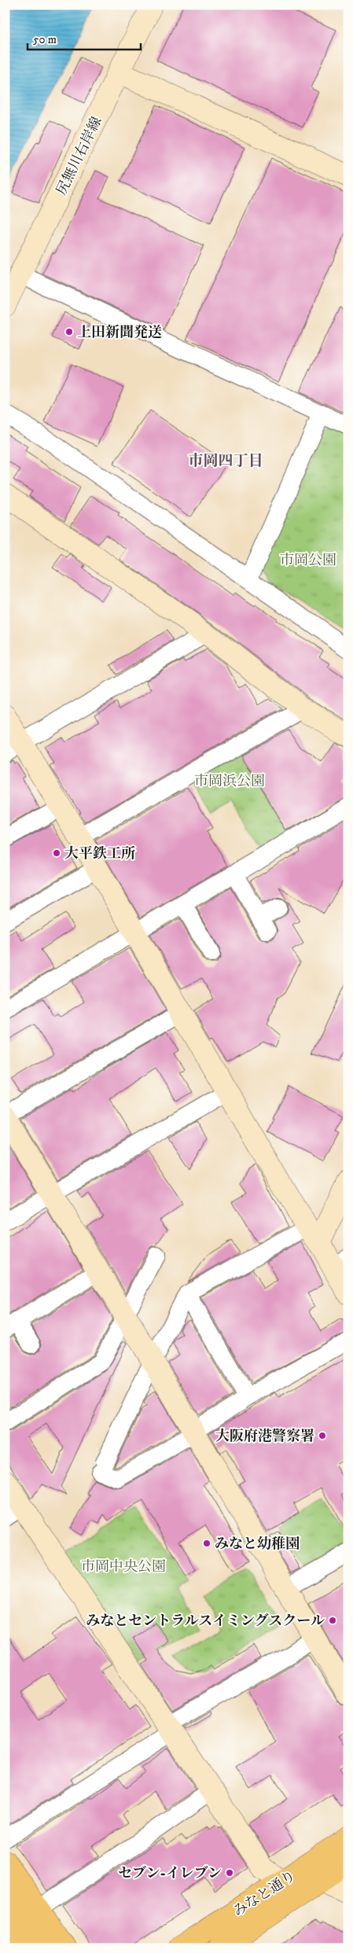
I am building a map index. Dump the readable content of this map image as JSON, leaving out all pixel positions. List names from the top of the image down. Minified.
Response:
{"streets":{"highway":["みなと通り"],"street":["尻無川右岸線"]},"districts":["市岡四丁目"],"parks":["市岡公園","市岡浜公園","市岡中央公園"],"places":["上田新聞発送","大平鉄工所","大阪府港警察署","みなと幼稚園","みなとセントラルスイミングスクール","セブン-イレブン"],"scale_bar":"50 m"}
